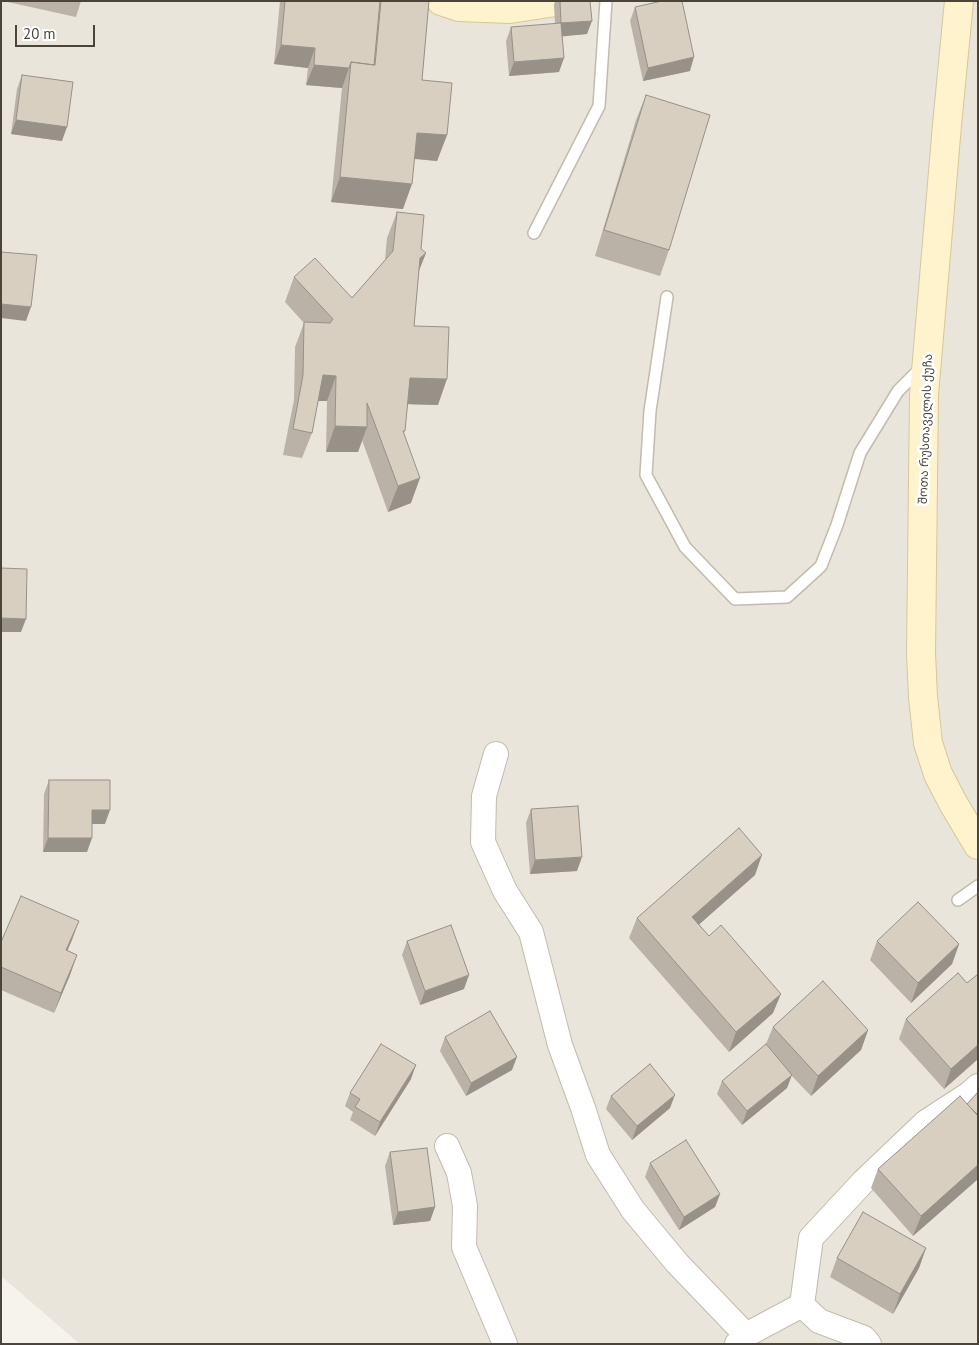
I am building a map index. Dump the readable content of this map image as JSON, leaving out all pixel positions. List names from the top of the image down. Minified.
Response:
{"streets":{"main road":["შოთა რუსთაველის ქუჩა"]},"scale_bar":"20 m"}
